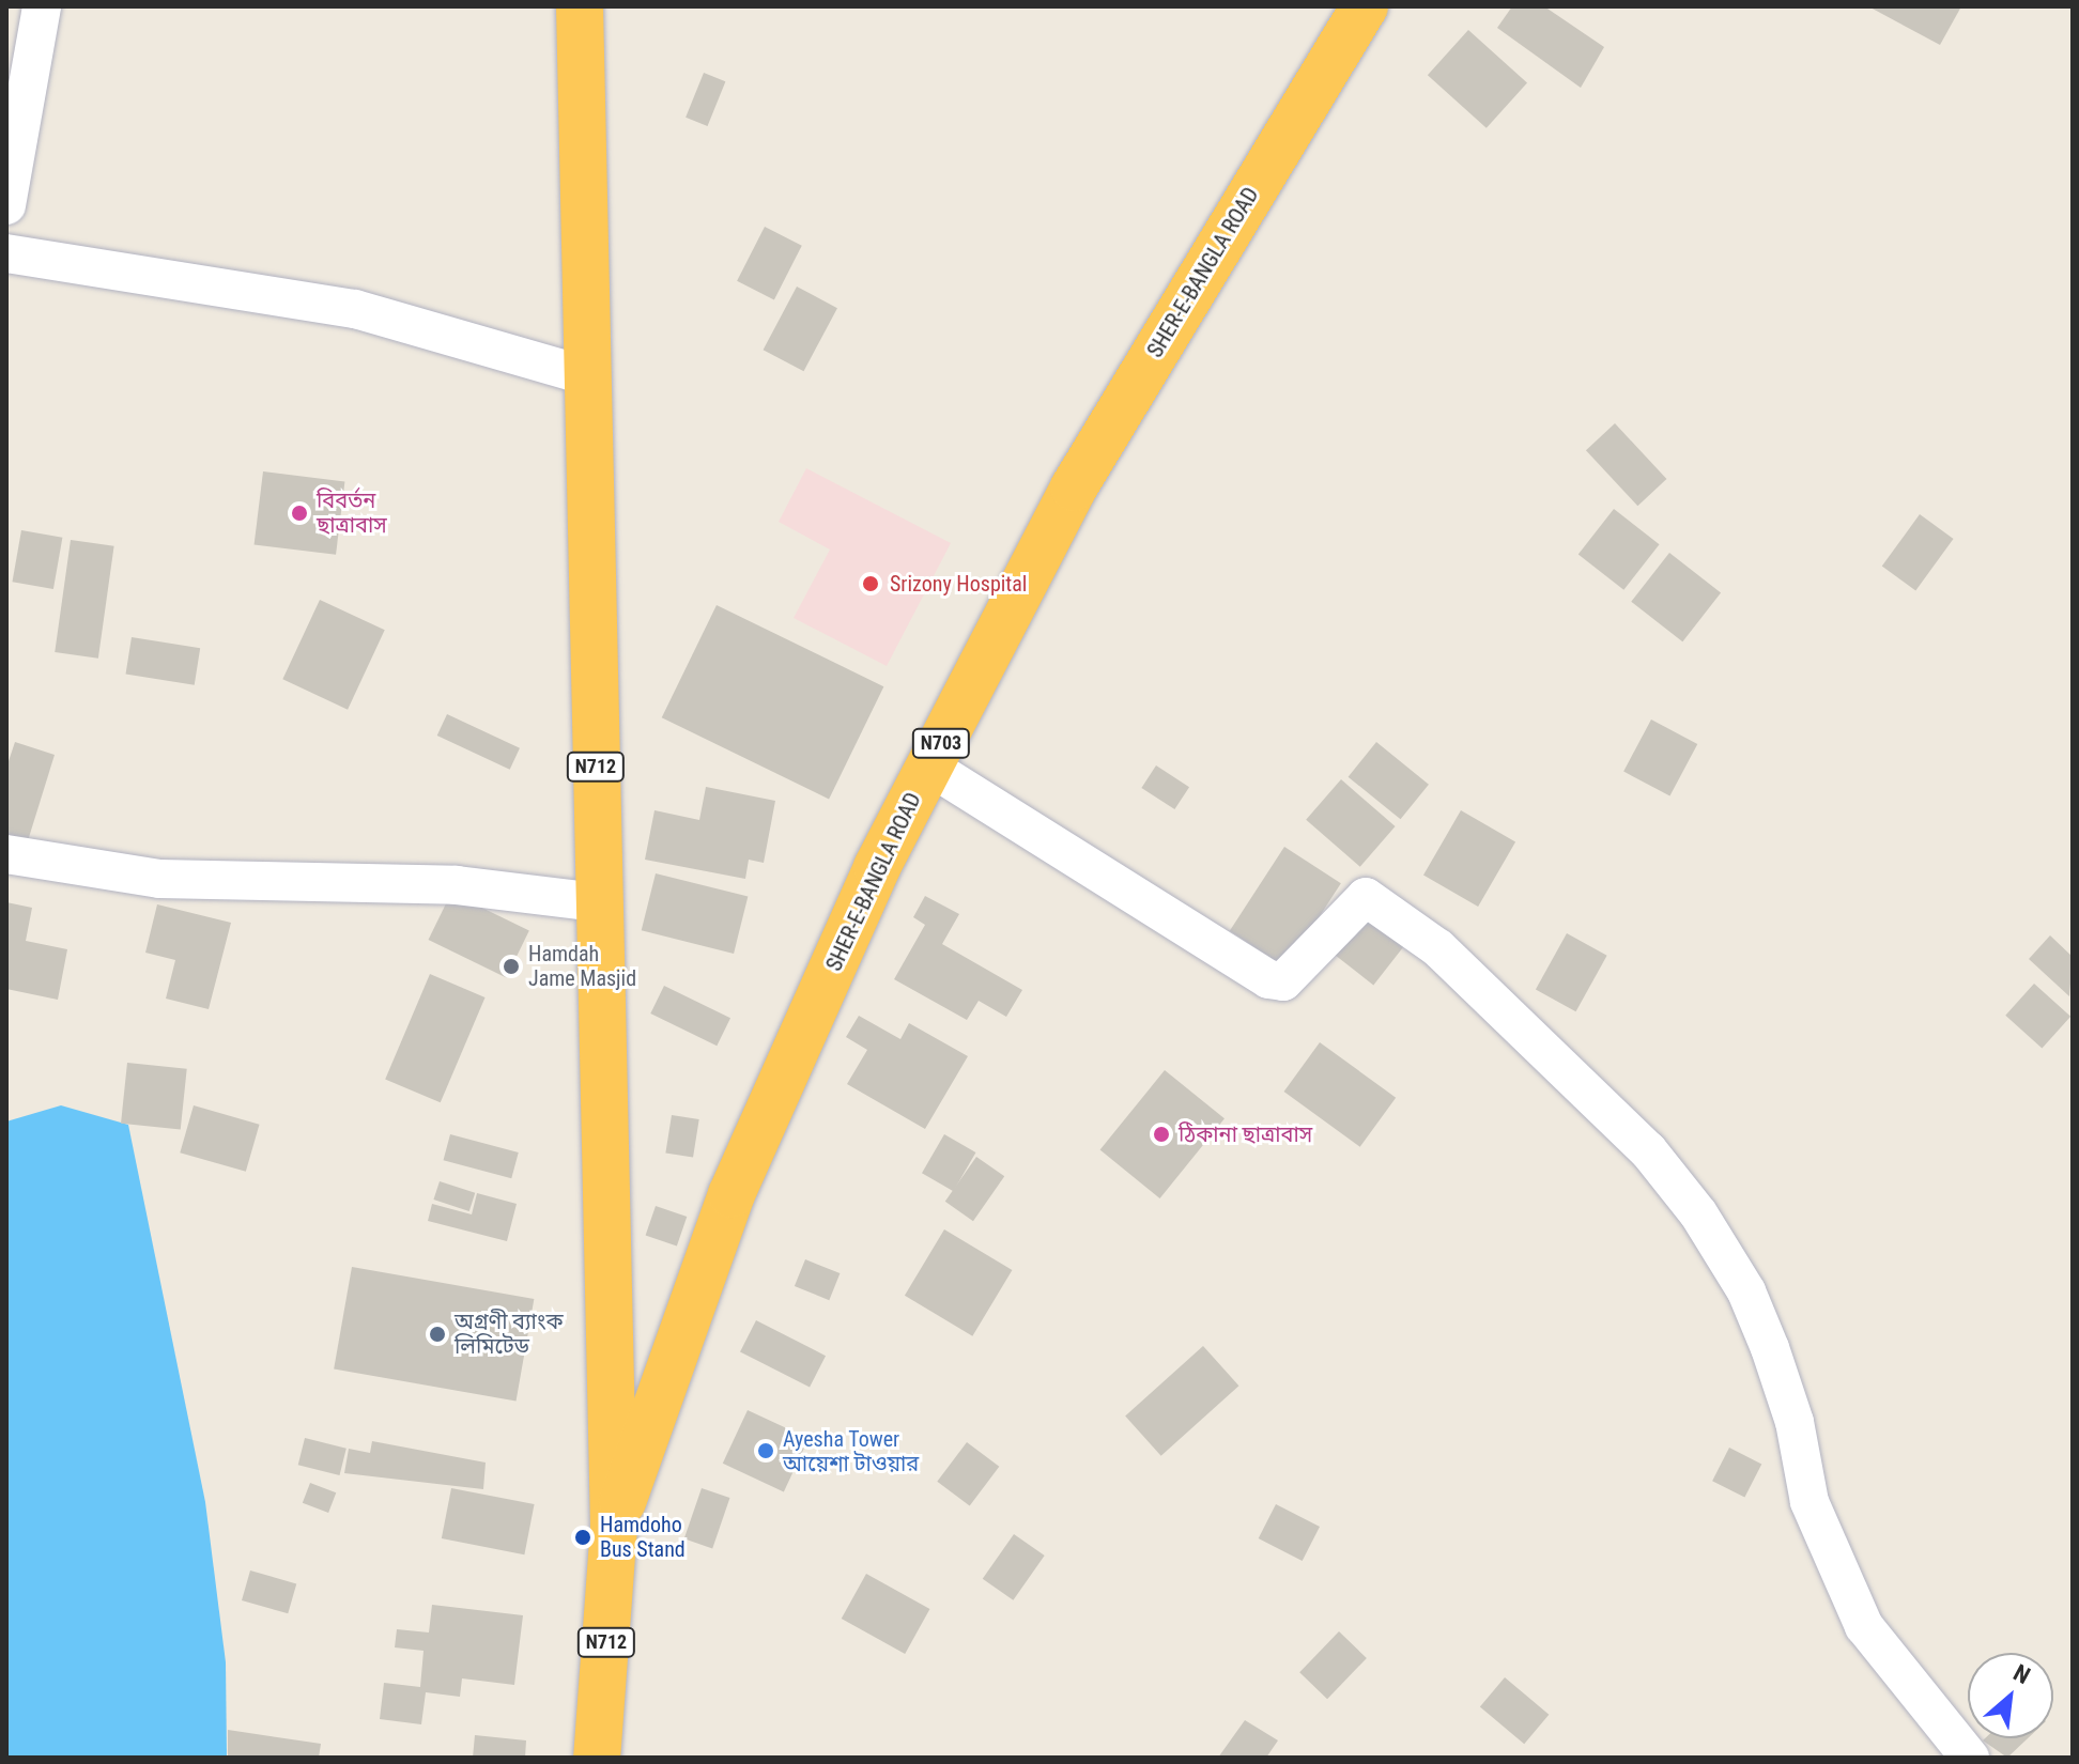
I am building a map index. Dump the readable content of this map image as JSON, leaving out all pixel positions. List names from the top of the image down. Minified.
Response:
{"streets":{"highway":["SHER-E-BANGLA ROAD","N703","N712"]},"crossings":[["SHER-E-BANGLA ROAD","N712"]],"places":["বিবর্তন ছাত্রাবাস","Srizony Hospital","Hamdah Jame Masjid","ঠিকানা ছাত্রাবাস","অগ্রণী ব্যাংক লিমিটেড","Ayesha Tower আয়েশা টাওয়ার","Hamdoho Bus Stand"],"north":"top right"}
